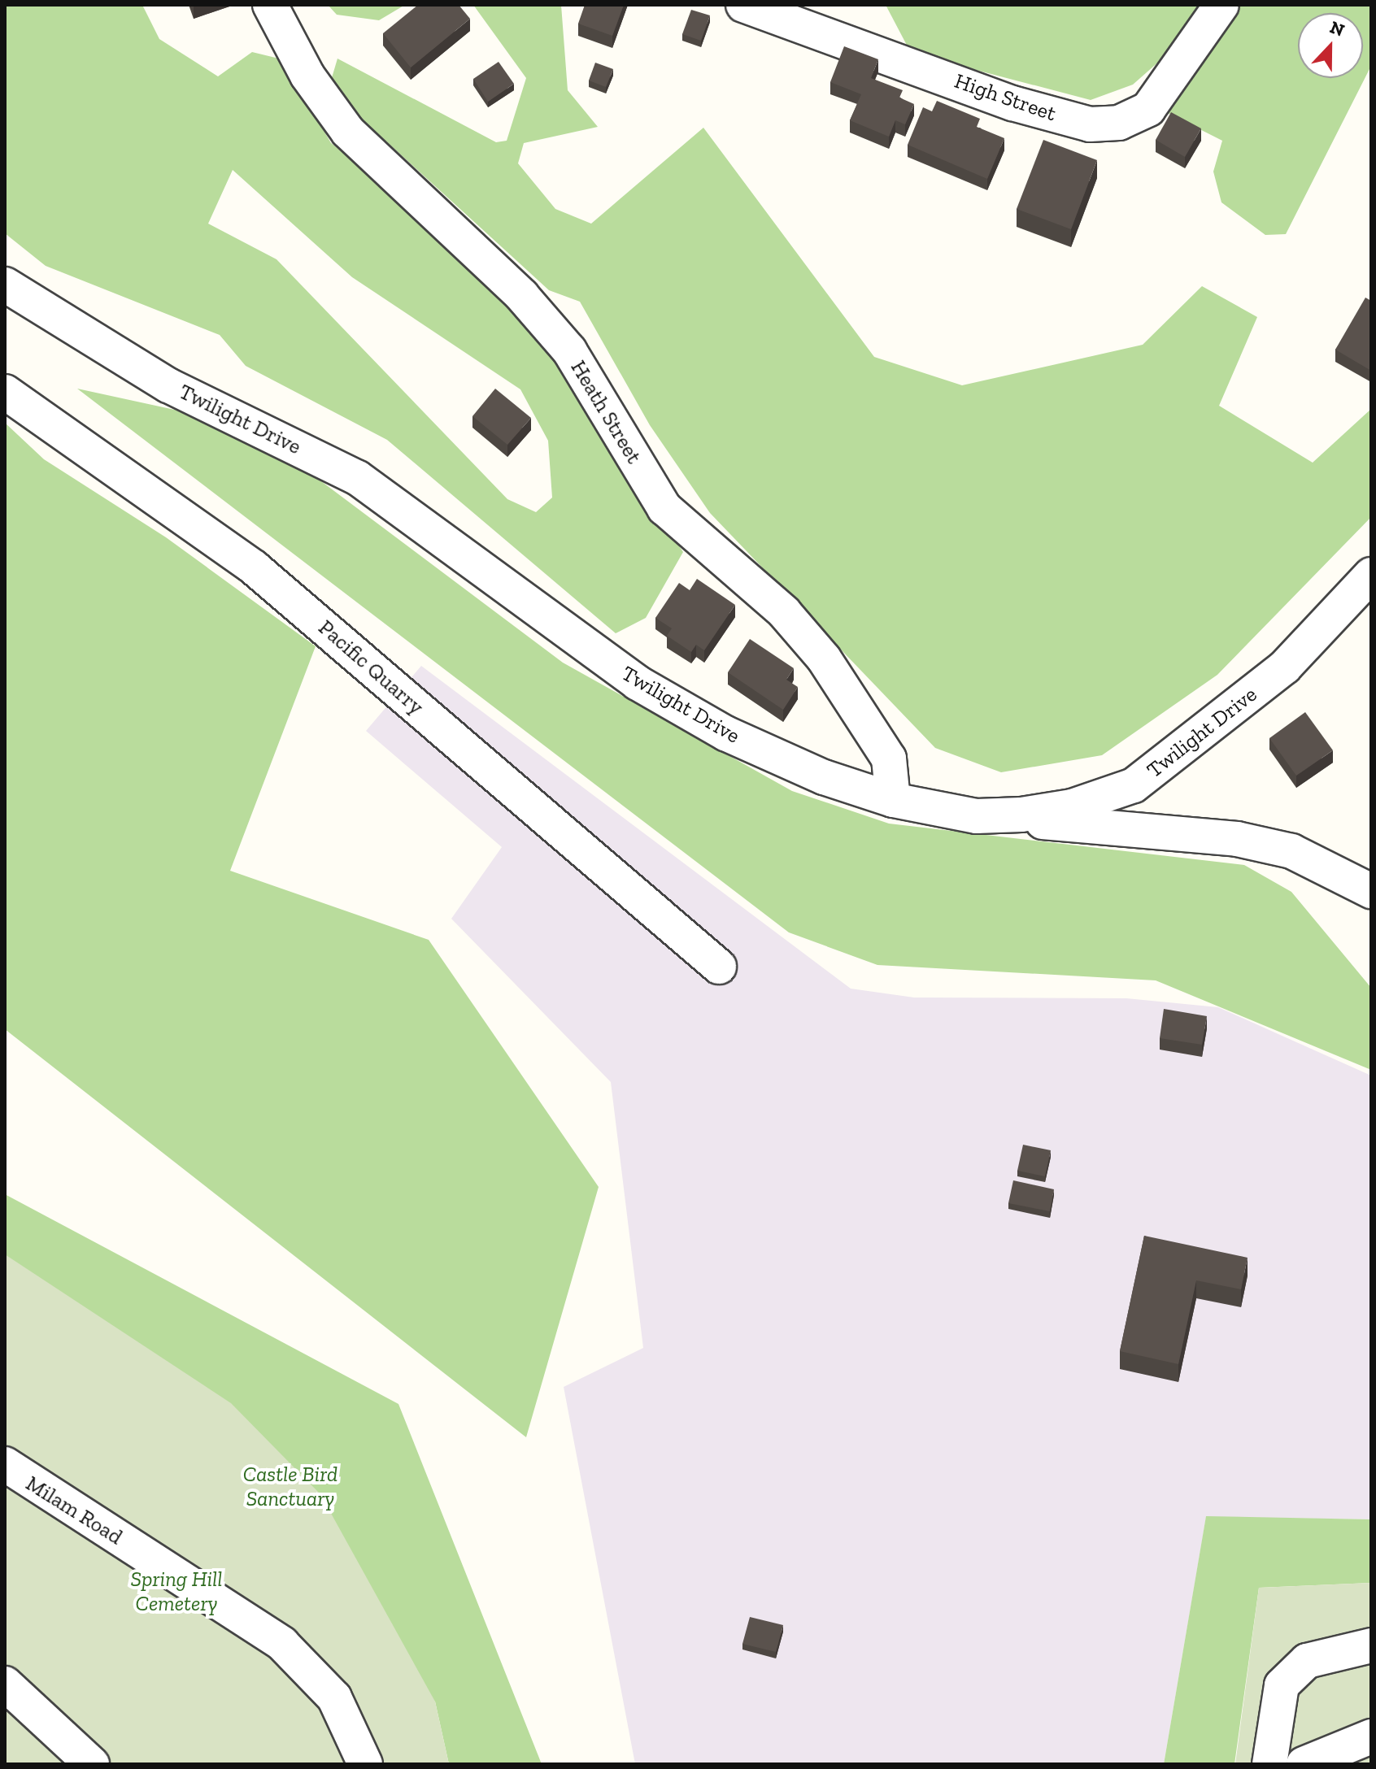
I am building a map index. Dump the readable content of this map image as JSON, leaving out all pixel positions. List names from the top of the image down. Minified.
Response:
{"streets":{"street":["High Street","Heath Street","Twilight Drive","Pacific Quarry","Milam Road"]},"crossings":[["Heath Street","Twilight Drive"]],"parks":["Castle Bird Sanctuary","Spring Hill Cemetery"],"north":"top"}
